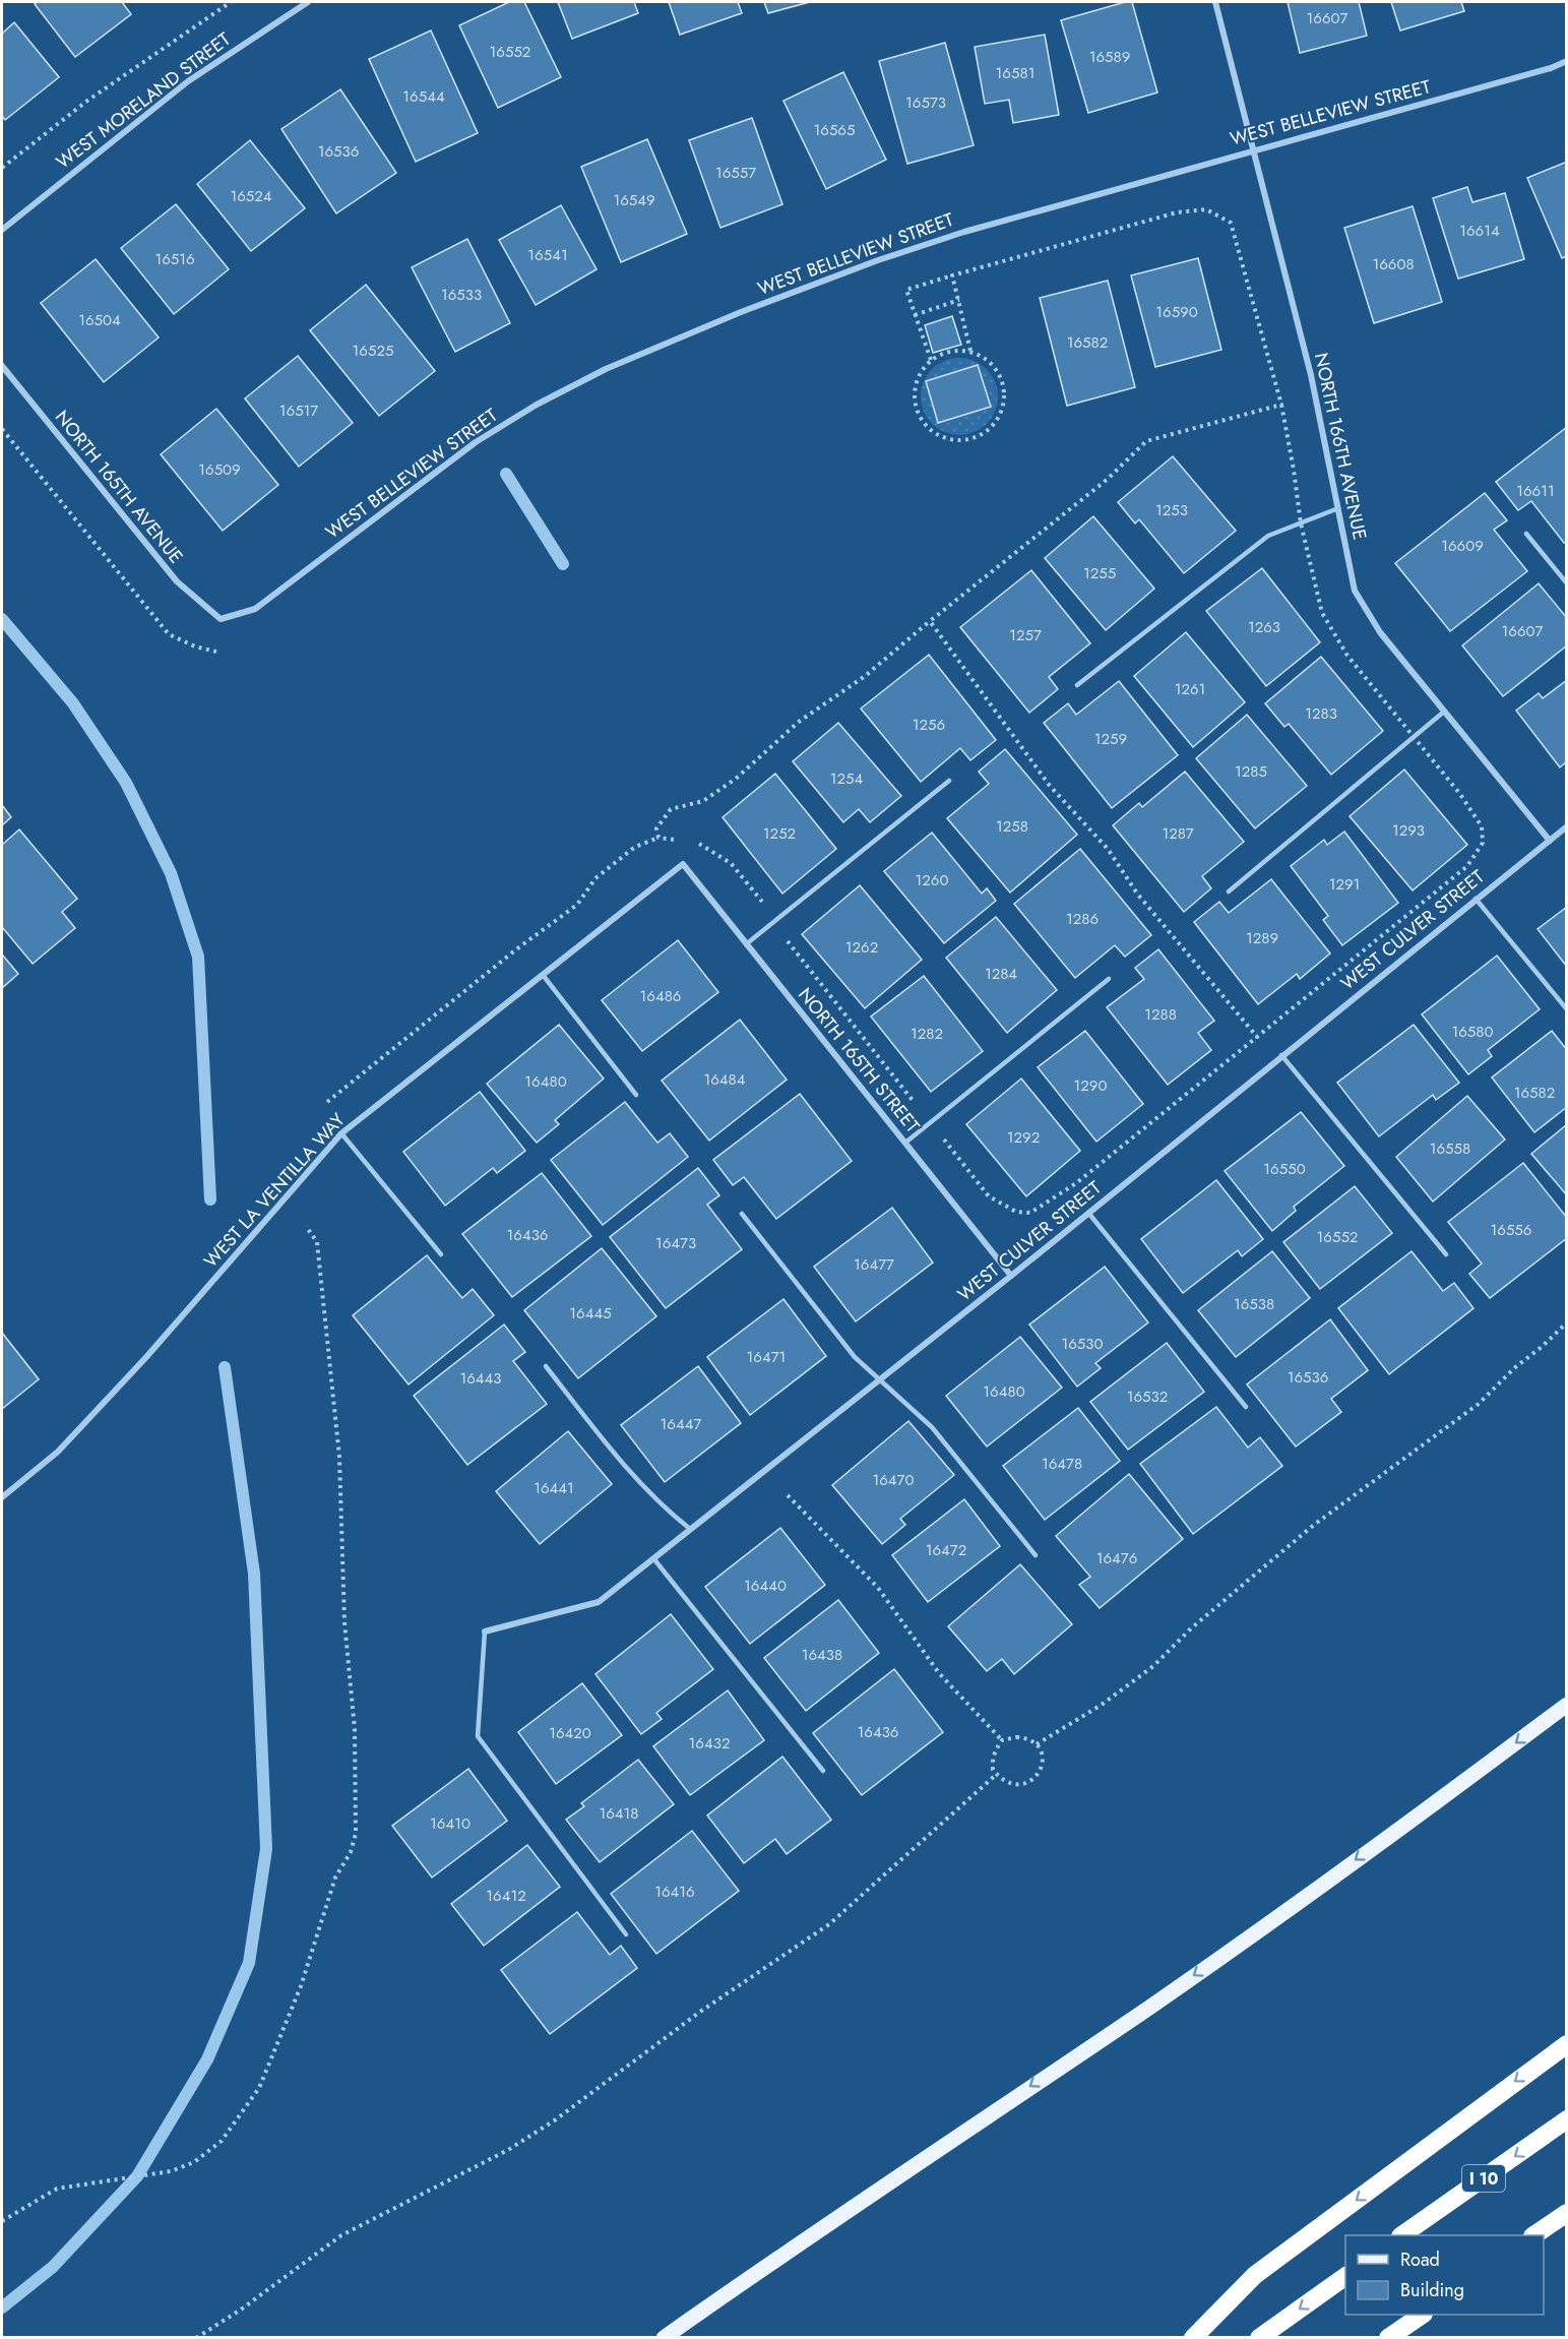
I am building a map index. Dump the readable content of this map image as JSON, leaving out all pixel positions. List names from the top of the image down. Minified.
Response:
{"streets":{"highway":["I 10"],"street":["WEST MORELAND STREET","WEST BELLEVIEW STREET","NORTH 166TH AVENUE","NORTH 165TH AVENUE","WEST CULVER STREET","NORTH 165TH STREET","WEST LA VENTILLA WAY"]},"crossings":[["WEST BELLEVIEW STREET","NORTH 166TH AVENUE"],["WEST BELLEVIEW STREET","NORTH 165TH AVENUE"],["NORTH 166TH AVENUE","WEST CULVER STREET"],["WEST CULVER STREET","NORTH 165TH STREET"],["NORTH 165TH STREET","WEST LA VENTILLA WAY"]],"house_numbers":["16607","16552","16589","16581","16544","16573","16565","16536","16557","16524","16549","16614","16541","16516","16608","16533","16590","16504","16582","16525","16517","16509","16611","1253","16609","1255","1263","16607","1257","1261","1283","1256","1259","1285","1254","1258","1293","1252","1287","1260","1291","1286","1289","1262","1284","16486","1288","16580","1282","16484","16480","1290","16582","1292","16558","16550","16556","16436","16552","16473","16477","16538","16445","16530","16471","16536","16443","16480","16532","16447","16478","16470","16441","16472","16476","16440","16438","16436","16420","16432","16418","16410","16416","16412"],"legend":["Road","Building"]}
